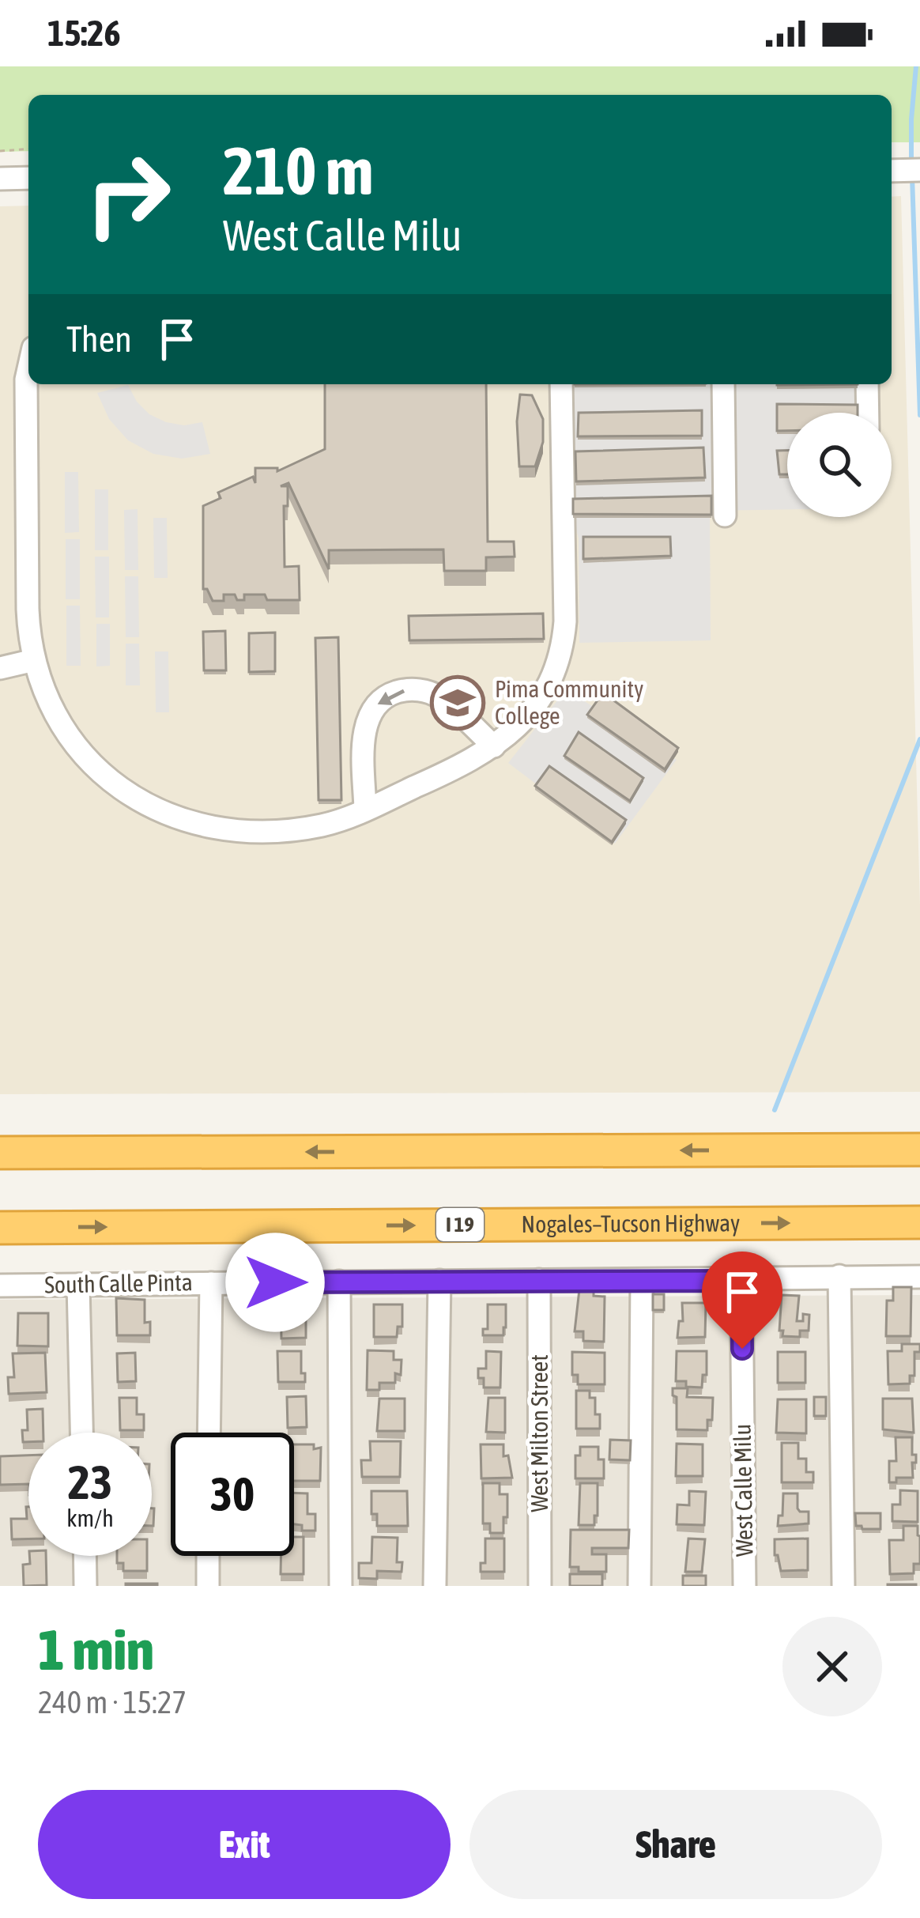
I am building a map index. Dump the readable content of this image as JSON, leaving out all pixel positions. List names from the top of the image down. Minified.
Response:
{"streets":{"highway":["Nogales–Tucson Highway","I 19"],"street":["South Calle Pinta","West Milton Street","West Calle Milu"]},"crossings":[["South Calle Pinta","West Milton Street"],["South Calle Pinta","West Calle Milu"]],"places":{"school or university":["Pima Community College"]},"page":{"status":"15:26","turn":["210 m","West Calle Milu"],"then":"Then","speed":"23 km/h","limit":"30","heading":["1 min","240 m · 15:27"],"buttons":["Exit","Share"]}}
